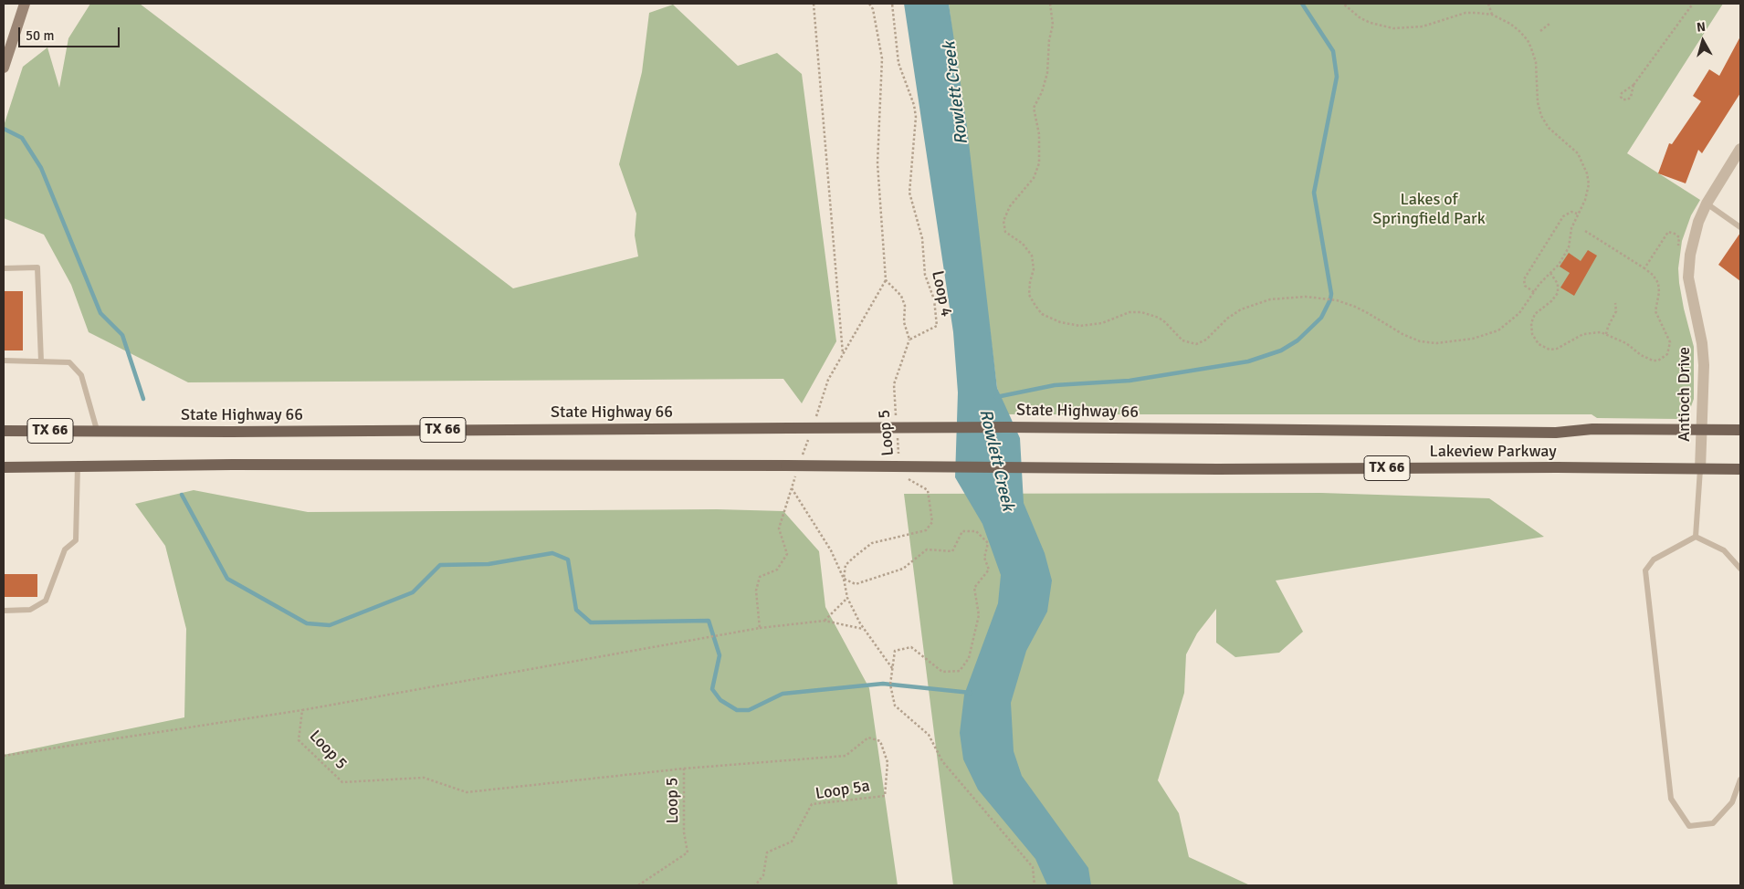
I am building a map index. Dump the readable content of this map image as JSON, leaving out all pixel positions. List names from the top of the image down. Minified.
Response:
{"streets":{"main road":["State Highway 66","TX 66","Lakeview Parkway"],"street":["Antioch Drive"],"path":["Loop 4","Loop 5","Loop 5a"]},"crossings":[["Loop 4","Loop 5"],["Antioch Drive","Lakeview Parkway"],["State Highway 66","Lakeview Parkway"],["TX 66","Lakeview Parkway"],["Loop 5","Loop 5a"]],"water":["Rowlett Creek"],"parks":["Lakes of Springfield Park"],"scale_bar":"50 m","north":"top"}
